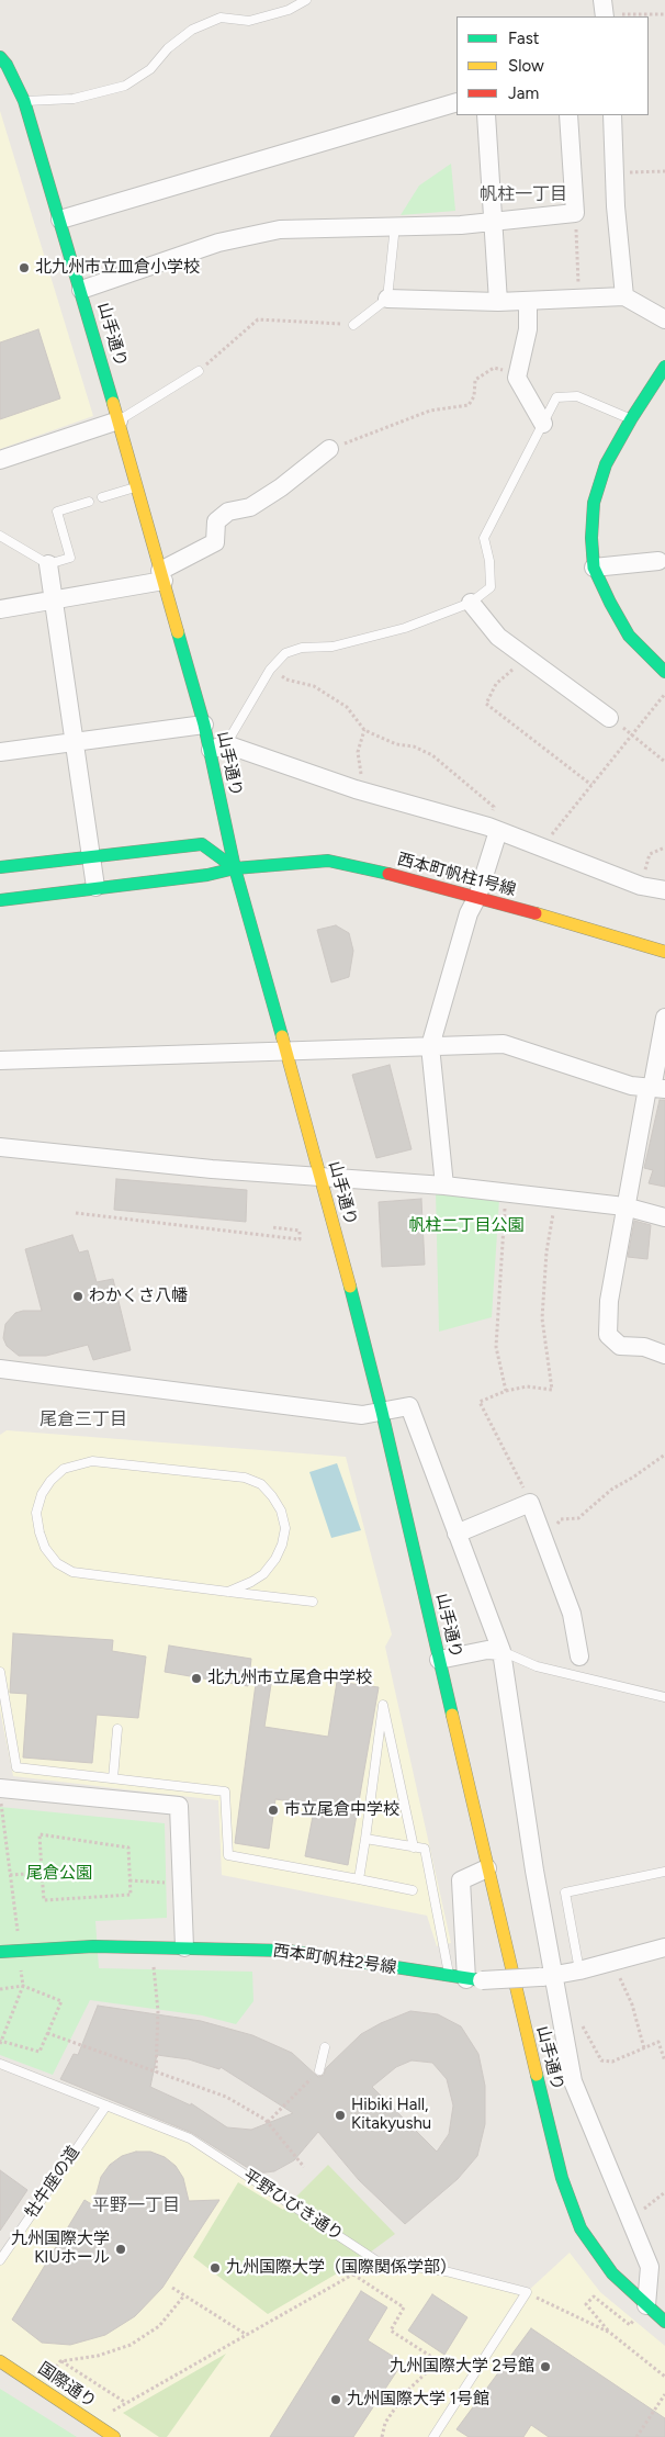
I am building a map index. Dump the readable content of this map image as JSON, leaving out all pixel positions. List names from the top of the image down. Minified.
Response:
{"streets":{"street":["山手通り","西本町帆柱1号線","西本町帆柱2号線","国際通り"],"lane":["牡牛座の道","平野ひびき通り"]},"crossings":[["山手通り","西本町帆柱1号線"],["牡牛座の道","平野ひびき通り"]],"districts":["帆柱一丁目","尾倉三丁目","平野一丁目"],"parks":["帆柱二丁目公園","尾倉公園"],"places":["北九州市立皿倉小学校","わかくさ八幡","北九州市立尾倉中学校","市立尾倉中学校","Hibiki Hall, Kitakyushu","九州国際大学 KIUホール","九州国際大学（国際関係学部）","九州国際大学 2号館","九州国際大学 1号館"],"legend":["Fast","Slow","Jam"]}
